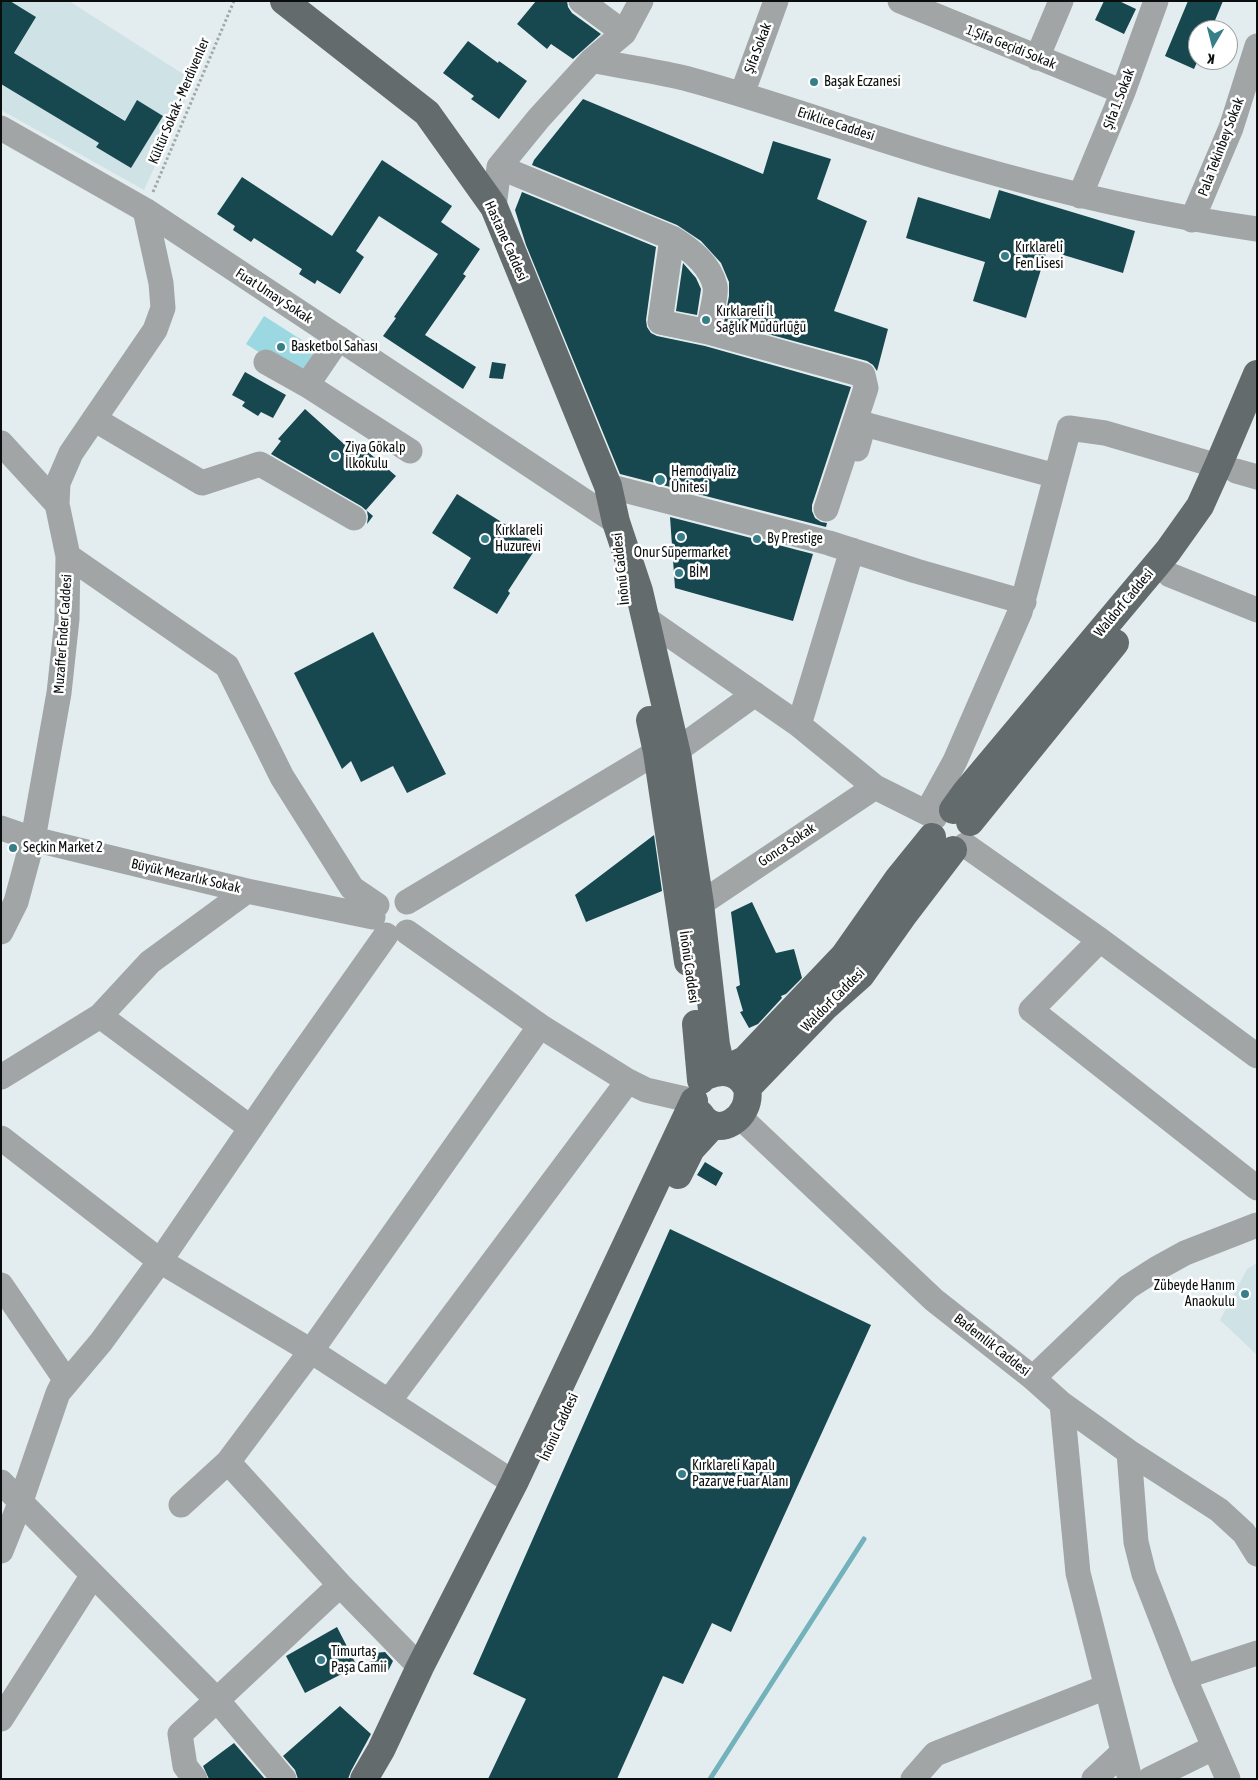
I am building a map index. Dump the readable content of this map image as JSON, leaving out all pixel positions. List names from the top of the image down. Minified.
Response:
{"streets":{"main road":["Hastane Caddesi","İnönü Caddesi","Waldorf Caddesi"],"street":["1.Şifa Geçidi Sokak","Şifa Sokak","Şifa 1. Sokak","Eriklice Caddesi","Pala Tekinbey Sokak","Fuat Umay Sokak","Muzaffer Ender Caddesi","Gonca Sokak","Büyük Mezarlık Sokak","Bademlik Caddesi"],"path":["Kültür Sokak - Merdivenler"]},"crossings":[["1.Şifa Geçidi Sokak","Şifa 1. Sokak"],["Şifa Sokak","Eriklice Caddesi"],["Şifa 1. Sokak","Eriklice Caddesi"],["Kültür Sokak - Merdivenler","Fuat Umay Sokak"],["Kültür Sokak - Merdivenler","Muzaffer Ender Caddesi"],["Eriklice Caddesi","Pala Tekinbey Sokak"],["Hastane Caddesi","Fuat Umay Sokak"],["Hastane Caddesi","İnönü Caddesi"],["Fuat Umay Sokak","İnönü Caddesi"],["Fuat Umay Sokak","Muzaffer Ender Caddesi"],["İnönü Caddesi","Waldorf Caddesi"],["İnönü Caddesi","Gonca Sokak"],["Waldorf Caddesi","Bademlik Caddesi"],["Muzaffer Ender Caddesi","Büyük Mezarlık Sokak"]],"places":["Başak Eczanesi","Kırklareli Fen Lisesi","Kırklareli İl Sağlık Müdürlüğü","Basketbol Sahası","Ziya Gökalp İlkokulu","Hemodiyaliz Ünitesi","Onur Süpermarket","Kırklareli Huzurevi","By Prestige","BİM","Seçkin Market 2","Zübeyde Hanım Anaokulu","Kırklareli Kapalı Pazar ve Fuar Alanı","Timurtaş Paşa Camii"],"north":"bottom"}
